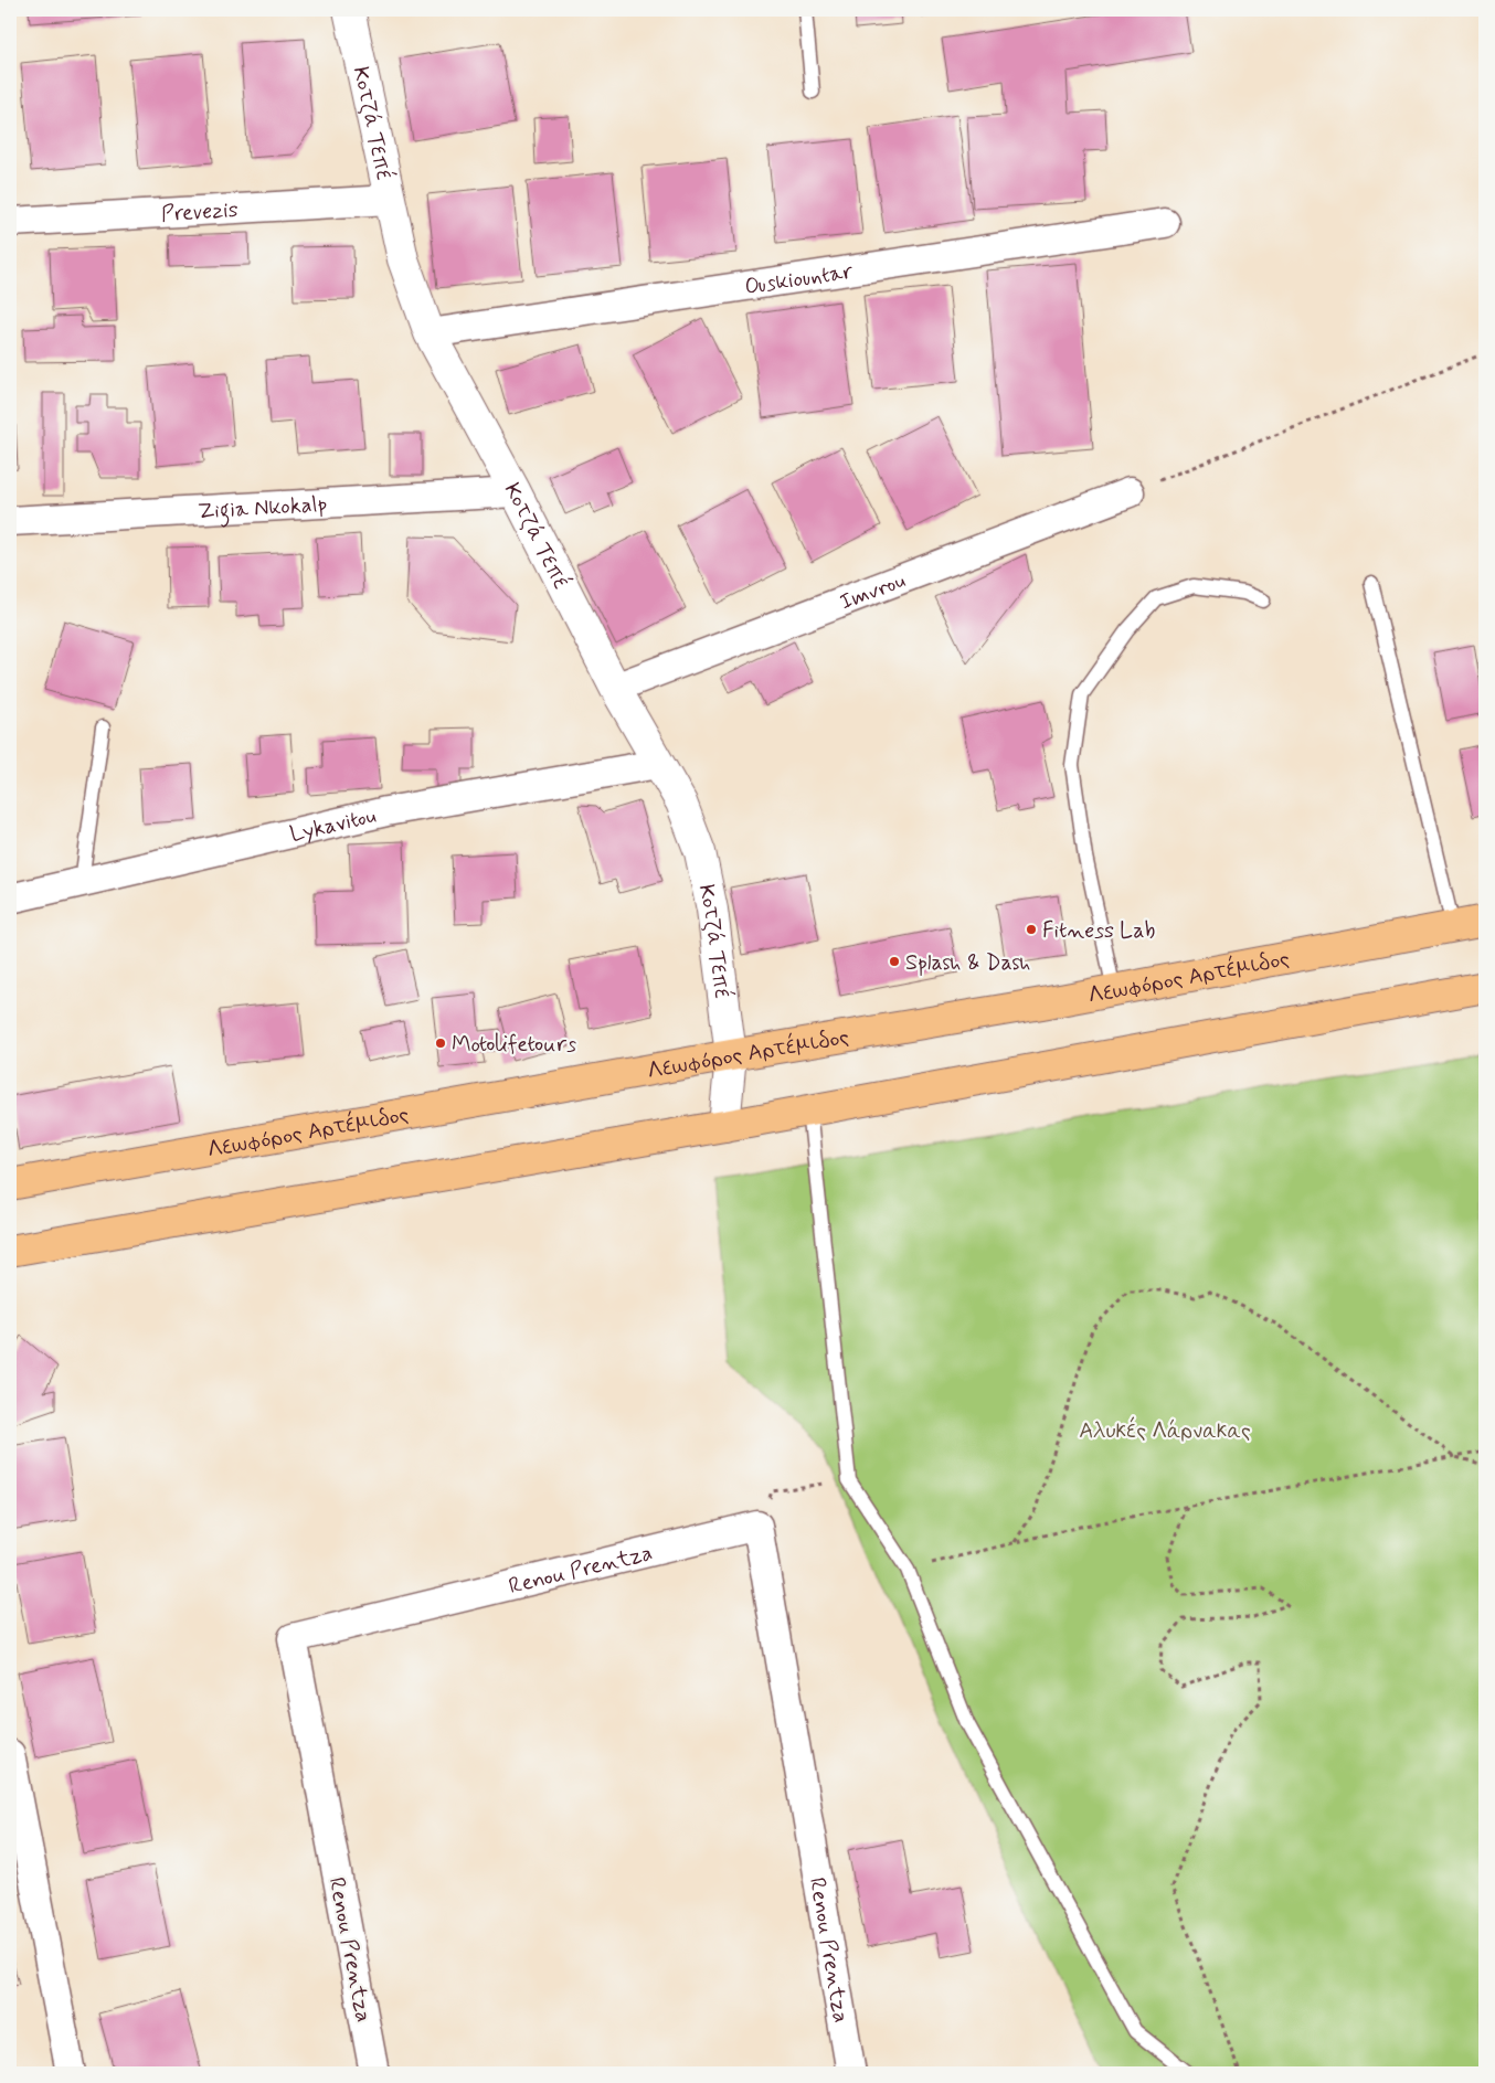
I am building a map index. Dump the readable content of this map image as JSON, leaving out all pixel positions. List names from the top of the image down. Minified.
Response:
{"streets":{"main road":["Λεωφόρος Αρτέμιδος"],"street":["Κοτζά Τεπέ","Prevezis","Ouskiountar","Zigia Nkokalp","Imvrou","Lykavitou","Renou Prentza"]},"crossings":[["Κοτζά Τεπέ","Prevezis"],["Κοτζά Τεπέ","Ouskiountar"],["Κοτζά Τεπέ","Zigia Nkokalp"],["Κοτζά Τεπέ","Imvrou"],["Κοτζά Τεπέ","Lykavitou"],["Κοτζά Τεπέ","Λεωφόρος Αρτέμιδος"]],"parks":["Αλυκές Λάρνακας"],"places":["Fitness Lab","Splash & Dash","Motolifetours"]}
